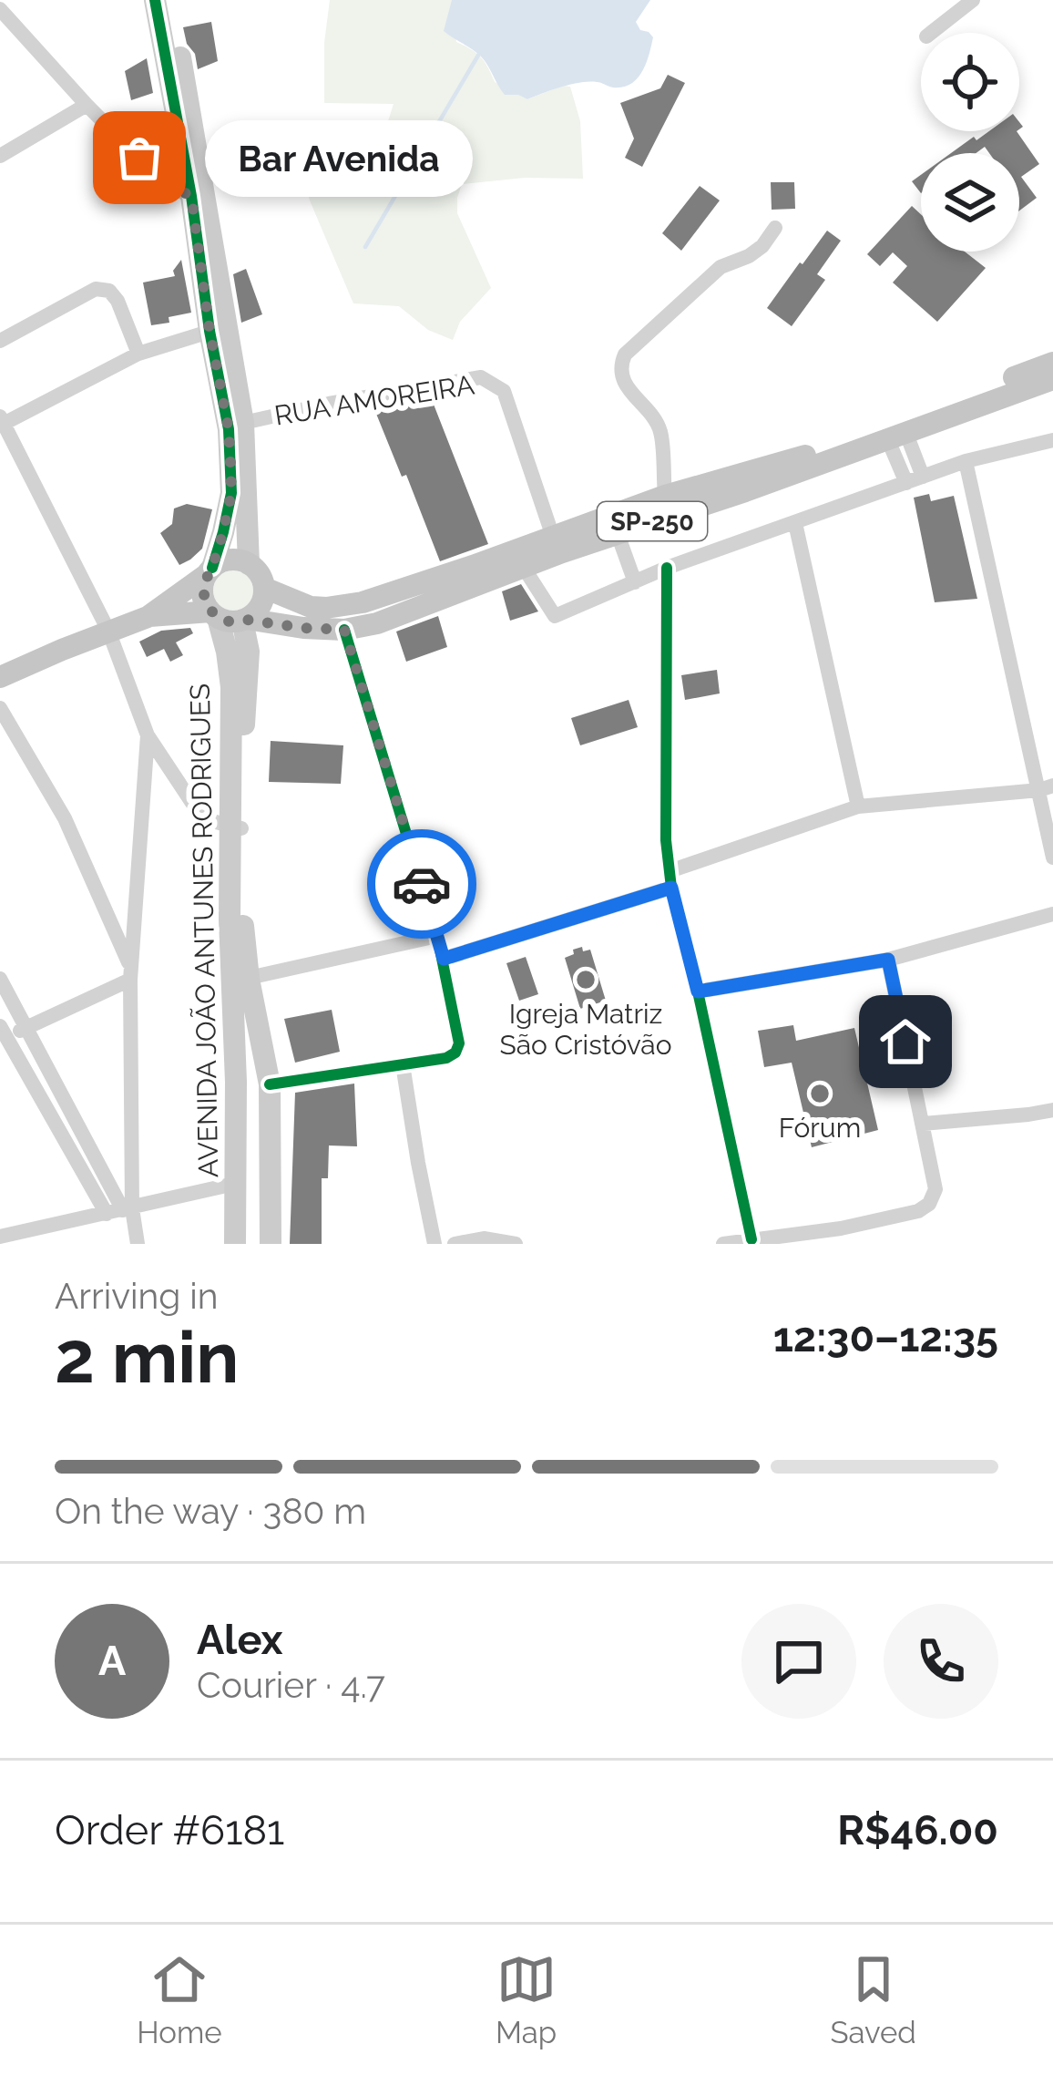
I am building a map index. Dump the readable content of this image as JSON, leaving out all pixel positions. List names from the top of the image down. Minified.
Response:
{"streets":{"main road":["SP-250"],"street":["RUA AMOREIRA","AVENIDA JOÃO ANTUNES RODRIGUES"]},"crossings":[["RUA AMOREIRA","SP-250"],["SP-250","AVENIDA JOÃO ANTUNES RODRIGUES"]],"places":["Bar Avenida","Igreja Matriz São Cristóvão","Fórum"],"page":{"bubble":"Bar Avenida","heading":["2 min","Arriving in","12:30–12:35"],"panel":["Alex","Courier · 4.7","Order #6181","R$46.00"],"bar":"On the way · 380 m","round":"A","tabs":["Home","Map","Saved"]}}
